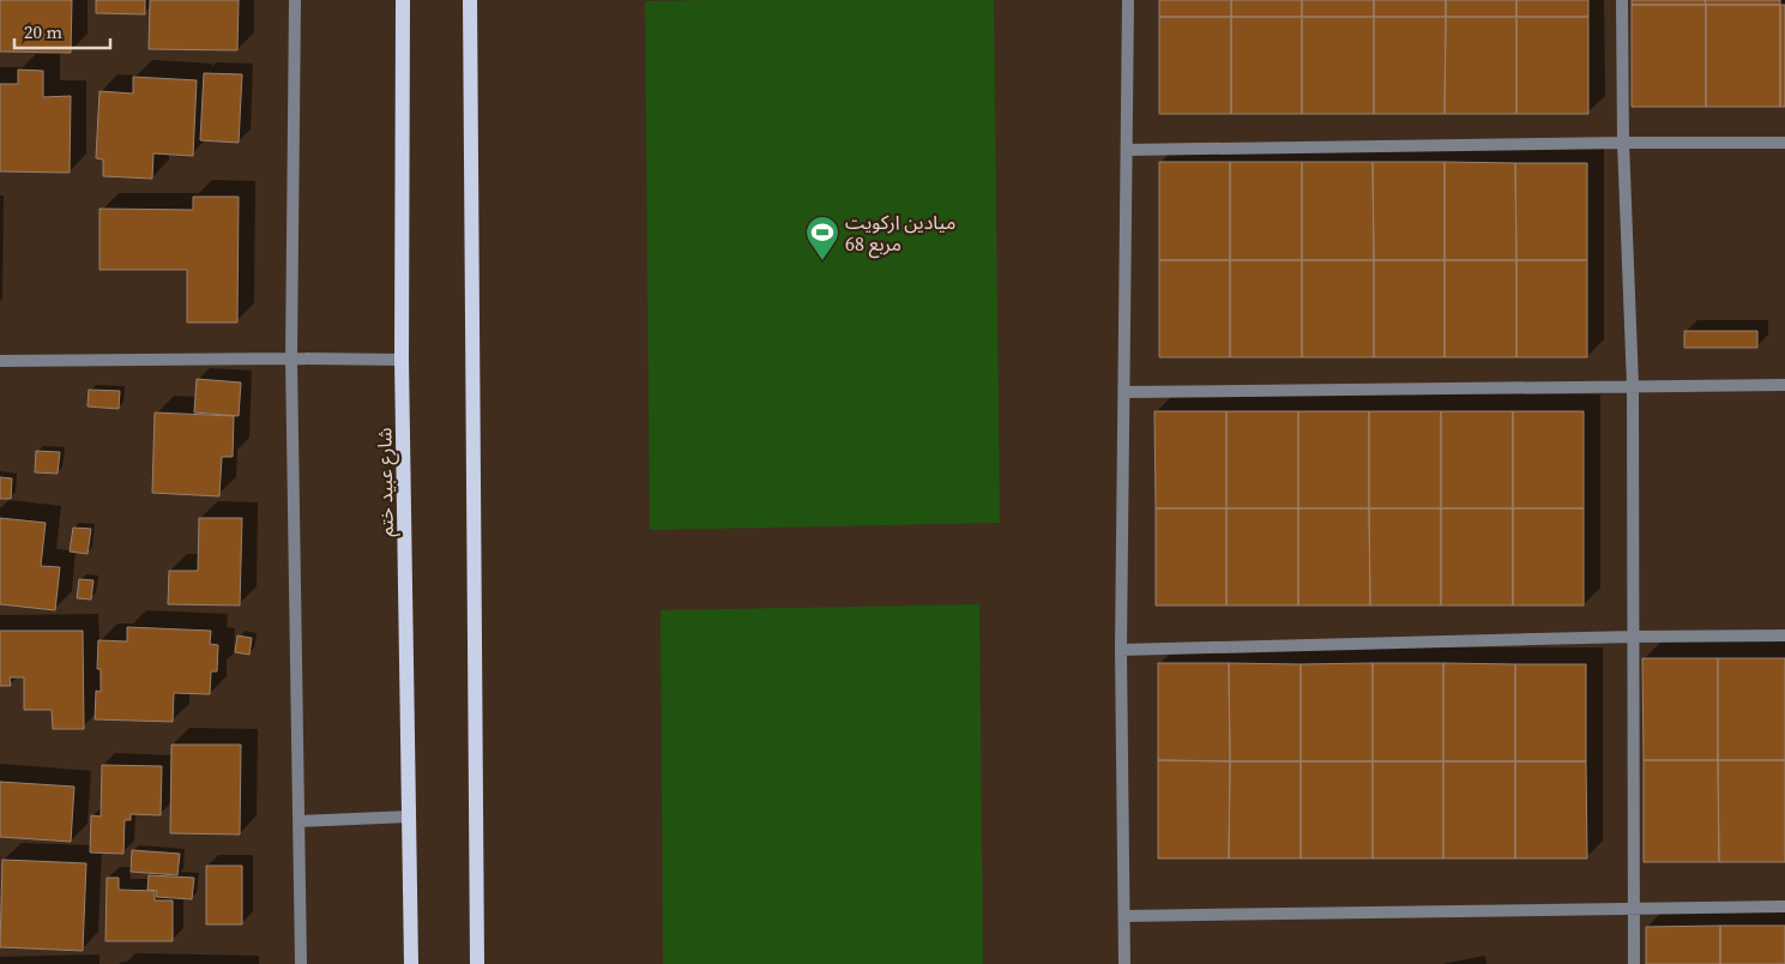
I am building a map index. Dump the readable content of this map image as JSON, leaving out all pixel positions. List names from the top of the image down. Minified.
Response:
{"streets":{"main road":["شارع عبيد ختم"]},"places":{"sports":["ميادين اركويت مربع 68"]},"scale_bar":"20 m"}
